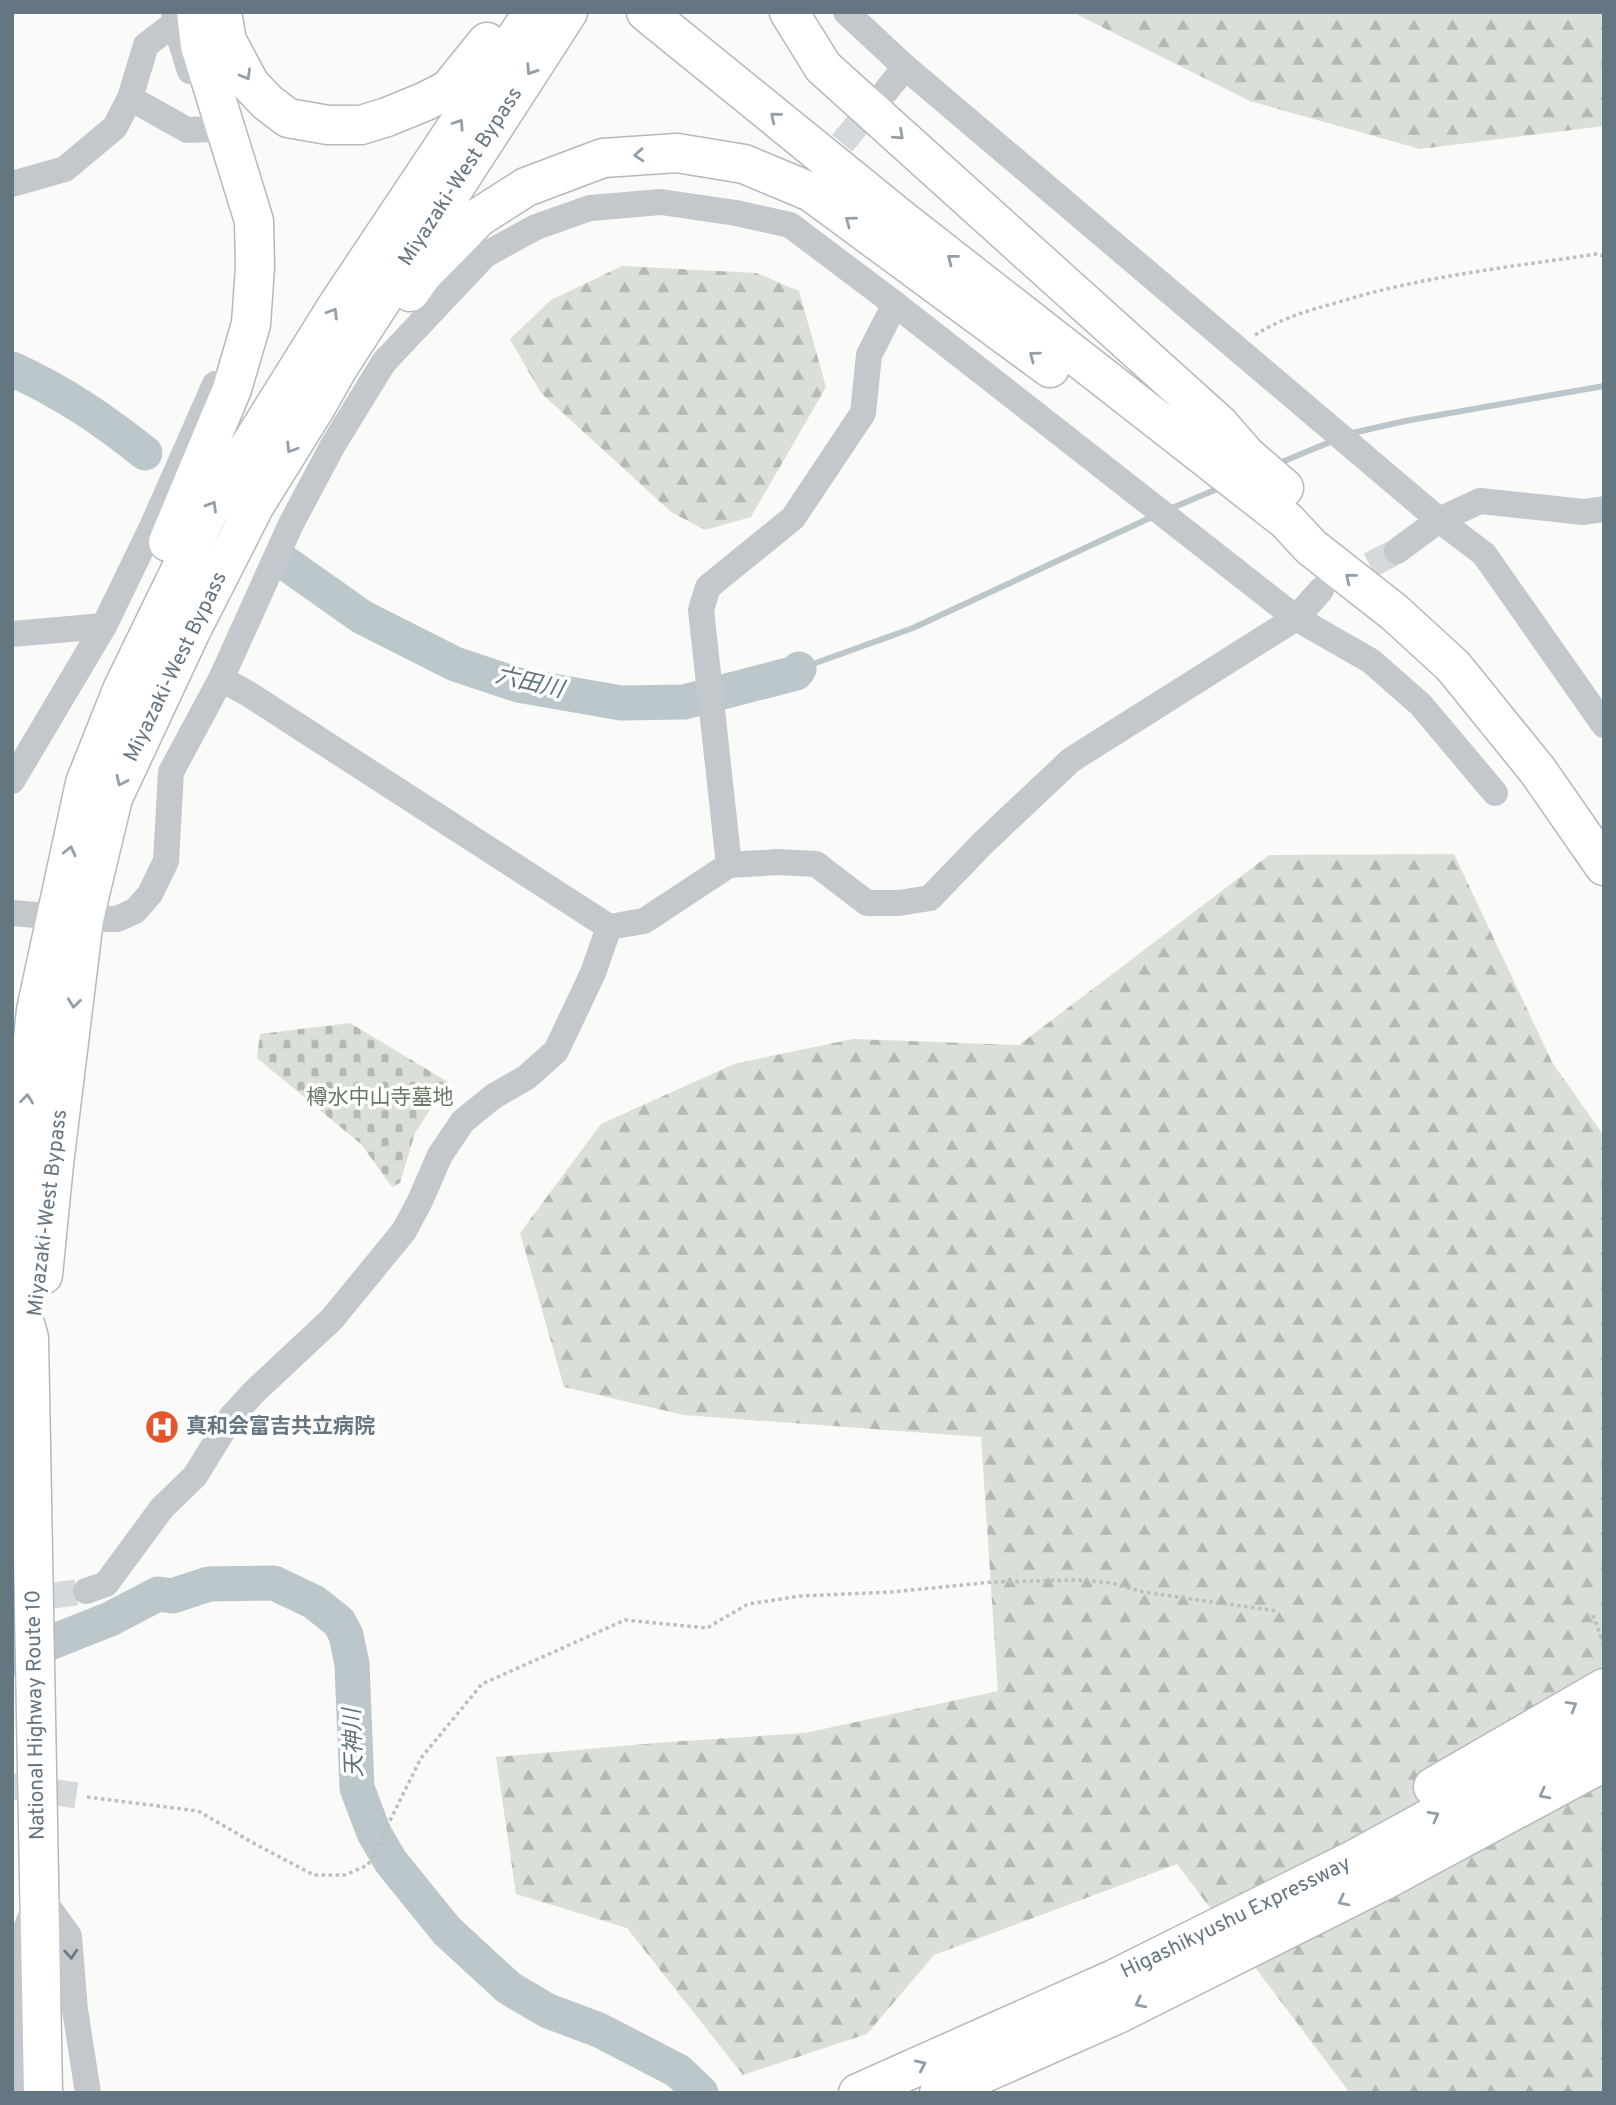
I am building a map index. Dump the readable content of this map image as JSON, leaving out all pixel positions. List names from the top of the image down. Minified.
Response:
{"streets":{"highway":["Miyazaki-West Bypass","National Highway Route 10","Higashikyushu Expressway"]},"crossings":[["Miyazaki-West Bypass","National Highway Route 10"]],"water":["六田川","天神川"],"parks":["樽水中山寺墓地"],"places":{"hospital":["真和会富吉共立病院"]}}
